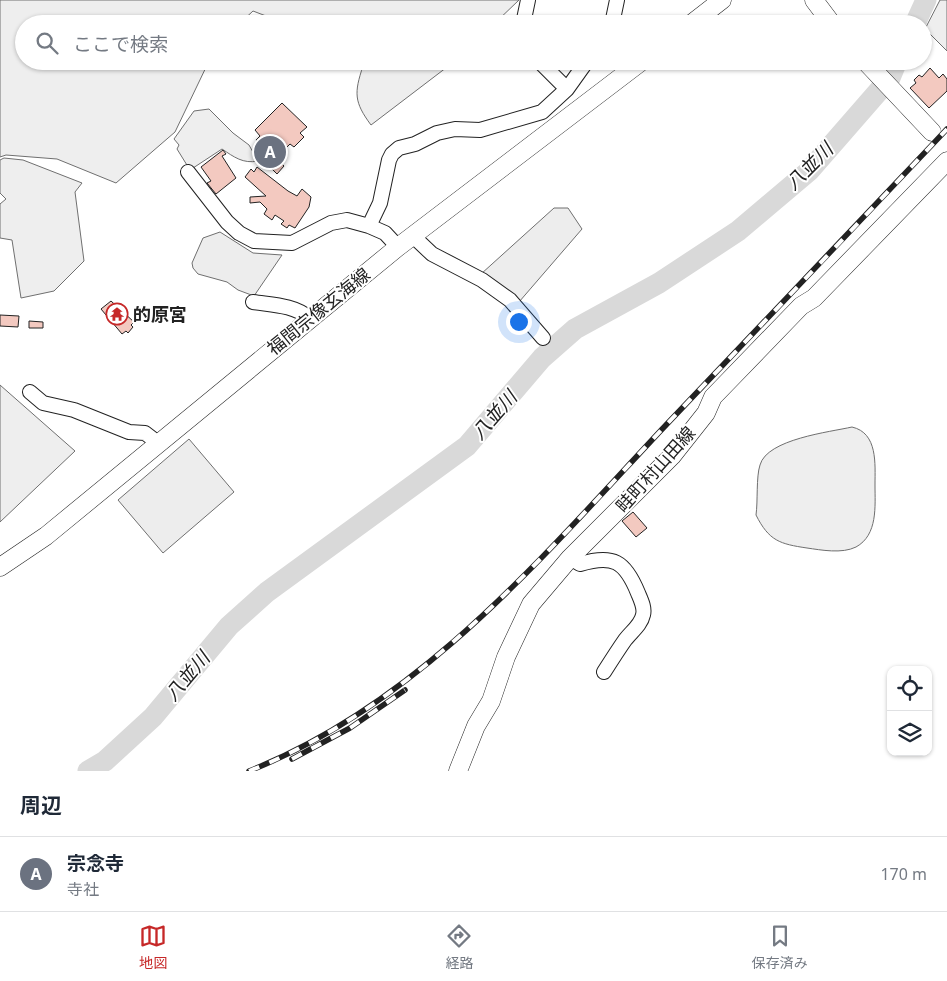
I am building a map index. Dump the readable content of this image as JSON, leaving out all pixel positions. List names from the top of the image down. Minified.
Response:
{"streets":{"main road":["福間宗像玄海線","畦町村山田線"]},"water":["八並川"],"places":{"temple":["的原宮"]},"page":{"search":"ここで検索","pins":"A","heading":"周辺","list":[{"mark":"A","name":"宗念寺","note":"寺社","value":"170 m"}],"nav":["地図","経路","保存済み"]}}
